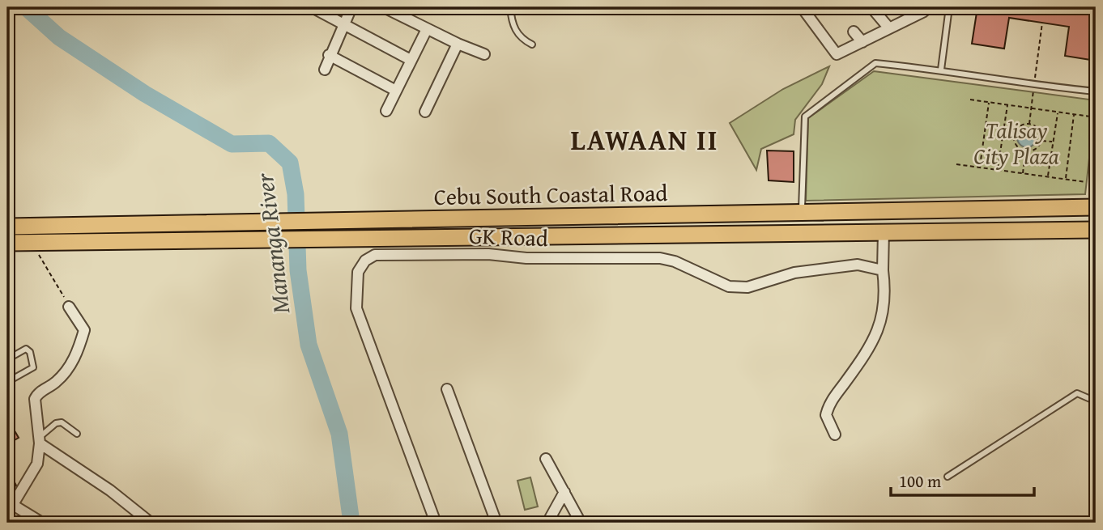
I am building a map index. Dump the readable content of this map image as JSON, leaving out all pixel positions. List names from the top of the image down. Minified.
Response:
{"streets":{"highway":["Cebu South Coastal Road"],"street":["GK Road"]},"districts":["LAWAAN II"],"water":["Mananga River"],"parks":["Talisay City Plaza"],"scale_bar":"100 m"}
